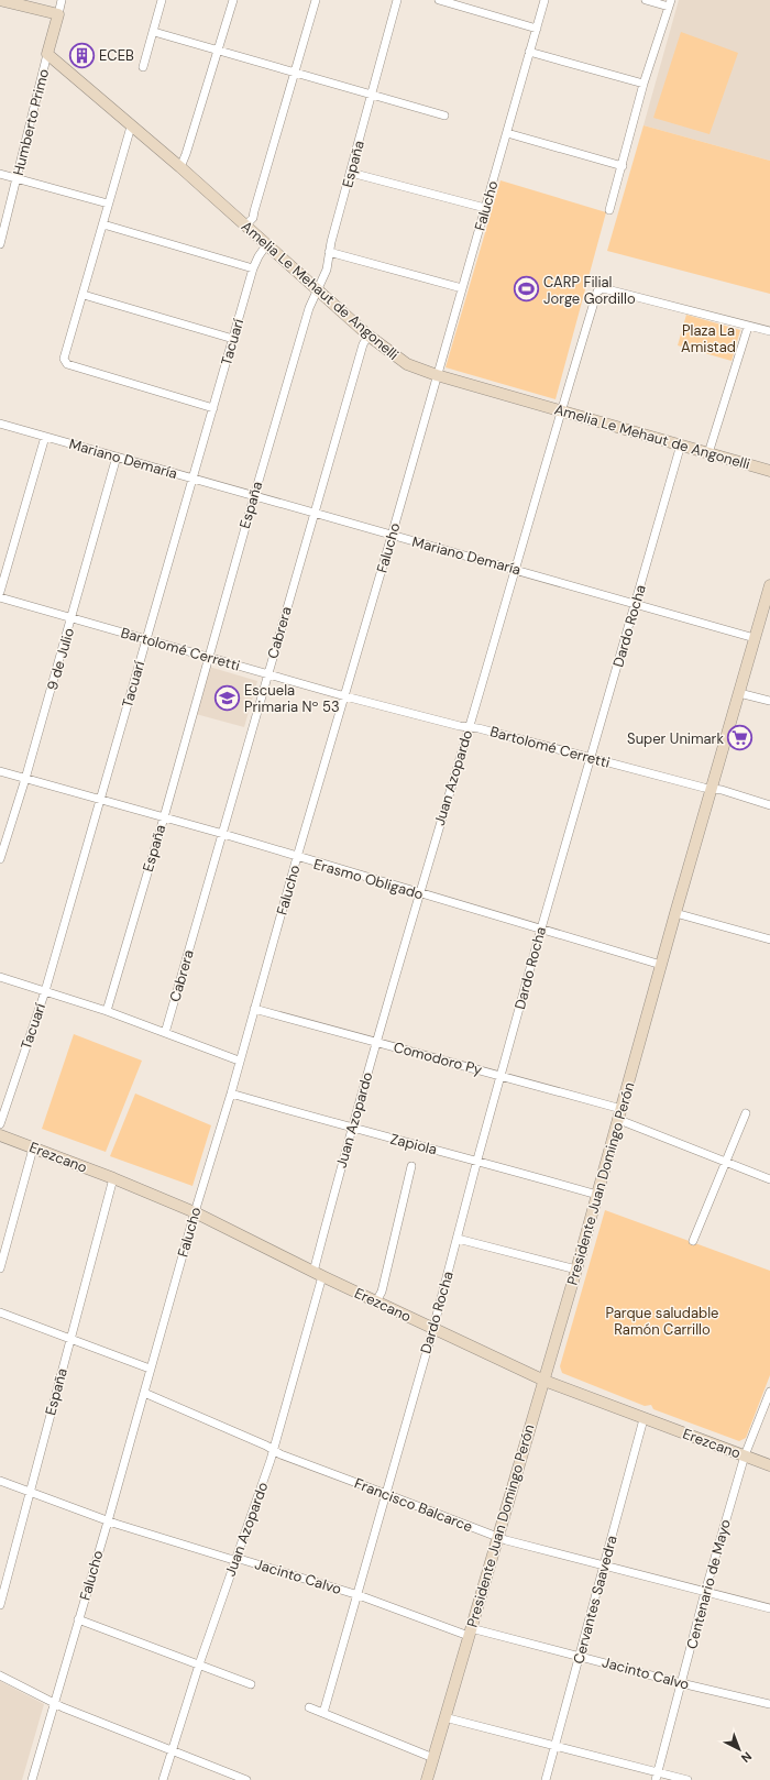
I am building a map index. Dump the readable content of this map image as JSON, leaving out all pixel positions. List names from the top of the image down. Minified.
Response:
{"streets":{"street":["Humberto Primo","España","Falucho","Amelia Le Mehaut de Angonelli","Tacuarí","Mariano Demaría","Dardo Rocha","Cabrera","Bartolomé Cerretti","9 de Julio","Juan Azopardo","Erasmo Obligado","Comodoro Py","Zapiola","Erezcano","Presidente Juan Domingo Perón","Francisco Balcarce","Jacinto Calvo","Centenario de Mayo","Cervantes Saavedra"]},"crossings":[["Humberto Primo","Amelia Le Mehaut de Angonelli"],["España","Amelia Le Mehaut de Angonelli"],["España","Mariano Demaría"],["España","Bartolomé Cerretti"],["España","Erasmo Obligado"],["España","Erezcano"],["España","Jacinto Calvo"],["Falucho","Amelia Le Mehaut de Angonelli"],["Falucho","Mariano Demaría"],["Falucho","Bartolomé Cerretti"],["Falucho","Erasmo Obligado"],["Falucho","Comodoro Py"],["Falucho","Zapiola"],["Falucho","Erezcano"],["Falucho","Francisco Balcarce"],["Falucho","Jacinto Calvo"],["Amelia Le Mehaut de Angonelli","Tacuarí"],["Amelia Le Mehaut de Angonelli","Dardo Rocha"],["Amelia Le Mehaut de Angonelli","Cabrera"],["Amelia Le Mehaut de Angonelli","Juan Azopardo"],["Tacuarí","Mariano Demaría"],["Tacuarí","Bartolomé Cerretti"],["Tacuarí","Erasmo Obligado"],["Mariano Demaría","Dardo Rocha"],["Mariano Demaría","Cabrera"],["Mariano Demaría","9 de Julio"],["Mariano Demaría","Juan Azopardo"],["Mariano Demaría","Presidente Juan Domingo Perón"],["Dardo Rocha","Bartolomé Cerretti"],["Dardo Rocha","Erasmo Obligado"],["Dardo Rocha","Comodoro Py"],["Dardo Rocha","Zapiola"],["Dardo Rocha","Erezcano"],["Dardo Rocha","Francisco Balcarce"],["Dardo Rocha","Jacinto Calvo"],["Cabrera","Bartolomé Cerretti"],["Cabrera","Erasmo Obligado"],["Bartolomé Cerretti","9 de Julio"],["Bartolomé Cerretti","Juan Azopardo"],["Bartolomé Cerretti","Presidente Juan Domingo Perón"],["9 de Julio","Erasmo Obligado"],["Juan Azopardo","Erasmo Obligado"],["Juan Azopardo","Comodoro Py"],["Juan Azopardo","Zapiola"],["Juan Azopardo","Erezcano"],["Juan Azopardo","Francisco Balcarce"],["Juan Azopardo","Jacinto Calvo"],["Erasmo Obligado","Presidente Juan Domingo Perón"],["Comodoro Py","Presidente Juan Domingo Perón"],["Zapiola","Presidente Juan Domingo Perón"],["Erezcano","Presidente Juan Domingo Perón"],["Erezcano","Centenario de Mayo"],["Erezcano","Cervantes Saavedra"],["Presidente Juan Domingo Perón","Francisco Balcarce"],["Presidente Juan Domingo Perón","Jacinto Calvo"],["Francisco Balcarce","Centenario de Mayo"],["Francisco Balcarce","Cervantes Saavedra"],["Jacinto Calvo","Centenario de Mayo"],["Jacinto Calvo","Cervantes Saavedra"]],"parks":["Plaza La Amistad","Parque saludable Ramón Carrillo"],"places":{"building":["ECEB"],"sports":["CARP Filial Jorge Gordillo"],"school or university":["Escuela Primaria Nº 53"],"supermarket":["Super Unimark"]},"north":"bottom right"}
